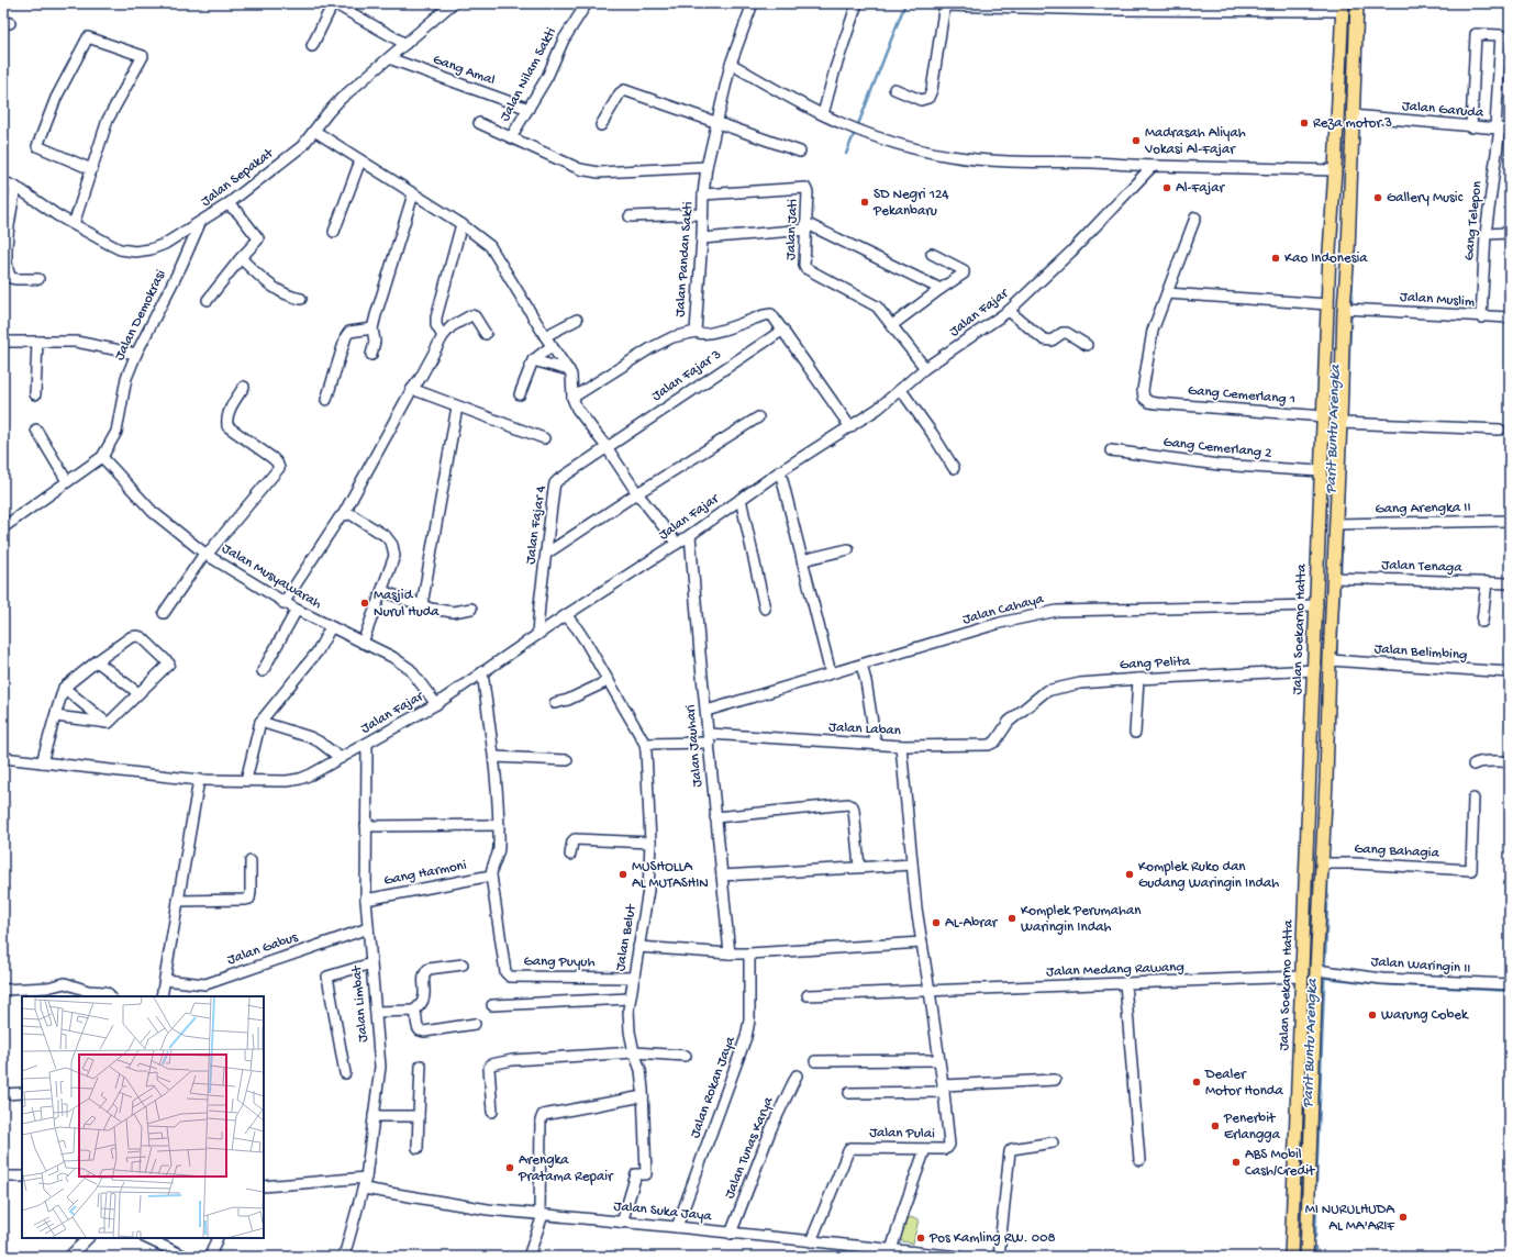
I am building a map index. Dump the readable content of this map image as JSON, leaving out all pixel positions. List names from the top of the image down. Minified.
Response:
{"streets":{"main road":["Jalan Soekarno Hatta"],"street":["Gang Amal","Jalan Nilam Sakti","Jalan Garuda","Jalan Sepakat","Gang Telepon","Jalan Jati","Jalan Pandan Sakti","Jalan Muslim","Jalan Fajar","Jalan Demokrasi","Jalan Fajar 3","Gang Cemerlang 1","Gang Cemerlang 2","Gang Arengka II","Jalan Fajar 4","Jalan Tenaga","Jalan Musyawarah","Jalan Cahaya","Jalan Belimbing","Gang Pelita","Jalan Laban","Jalan Jauhari","Gang Bahagia","Gang Harmoni","Jalan Belut","Jalan Gabus","Gang Puyuh","Jalan Waringin II","Jalan Medang Rawang","Jalan Limbat","Jalan Rokan Jaya","Jalan Pulai","Jalan Tunas Karya","Jalan Suka Jaya"]},"crossings":[["Gang Amal","Jalan Nilam Sakti"],["Gang Amal","Jalan Sepakat"],["Jalan Nilam Sakti","Jalan Pandan Sakti"],["Jalan Garuda","Gang Telepon"],["Jalan Garuda","Jalan Soekarno Hatta"],["Jalan Sepakat","Jalan Demokrasi"],["Gang Telepon","Jalan Muslim"],["Jalan Jati","Jalan Pandan Sakti"],["Jalan Jati","Jalan Fajar"],["Jalan Pandan Sakti","Jalan Fajar"],["Jalan Pandan Sakti","Jalan Fajar 3"],["Jalan Muslim","Jalan Soekarno Hatta"],["Jalan Fajar","Jalan Fajar 4"],["Jalan Fajar","Jalan Musyawarah"],["Jalan Fajar","Jalan Jauhari"],["Jalan Fajar","Jalan Belut"],["Jalan Fajar","Jalan Limbat"],["Jalan Demokrasi","Jalan Musyawarah"],["Jalan Fajar 3","Jalan Fajar 4"],["Gang Cemerlang 1","Jalan Soekarno Hatta"],["Gang Cemerlang 2","Jalan Soekarno Hatta"],["Gang Arengka II","Jalan Soekarno Hatta"],["Jalan Tenaga","Jalan Soekarno Hatta"],["Jalan Cahaya","Jalan Soekarno Hatta"],["Jalan Cahaya","Jalan Jauhari"],["Jalan Soekarno Hatta","Jalan Belimbing"],["Jalan Soekarno Hatta","Gang Pelita"],["Jalan Soekarno Hatta","Gang Bahagia"],["Jalan Soekarno Hatta","Jalan Waringin II"],["Jalan Soekarno Hatta","Jalan Medang Rawang"],["Gang Pelita","Jalan Laban"],["Jalan Laban","Jalan Jauhari"],["Jalan Laban","Jalan Belut"],["Jalan Laban","Jalan Pulai"],["Gang Harmoni","Gang Puyuh"],["Gang Harmoni","Jalan Limbat"],["Jalan Belut","Gang Puyuh"],["Jalan Belut","Jalan Suka Jaya"],["Jalan Gabus","Jalan Limbat"],["Jalan Medang Rawang","Jalan Pulai"],["Jalan Limbat","Jalan Suka Jaya"],["Jalan Rokan Jaya","Jalan Suka Jaya"],["Jalan Pulai","Jalan Suka Jaya"],["Jalan Tunas Karya","Jalan Suka Jaya"]],"water":["Parit Buntu Arengka"],"places":["Reza motor 3","Madrasah Aliyah Vokasi Al-Fajar","Al-Fajar","Gallery Music","SD Negri 124 Pekanbaru","Kao Indonesia","Masjid Nurul Huda","MUSHOLLA AL MUTASHIN","Komplek Ruko dan Gudang Waringin Indah","Komplek Perumahan Waringin Indah","AL-Abrar","Warung Cobek","Dealer Motor Honda","Penerbit Erlangga","ABS Mobil Cash/Credit","Arengka Pratama Repair","MI NURULHUDA AL MA'ARIF","Pos Kamling RW. 008"]}
